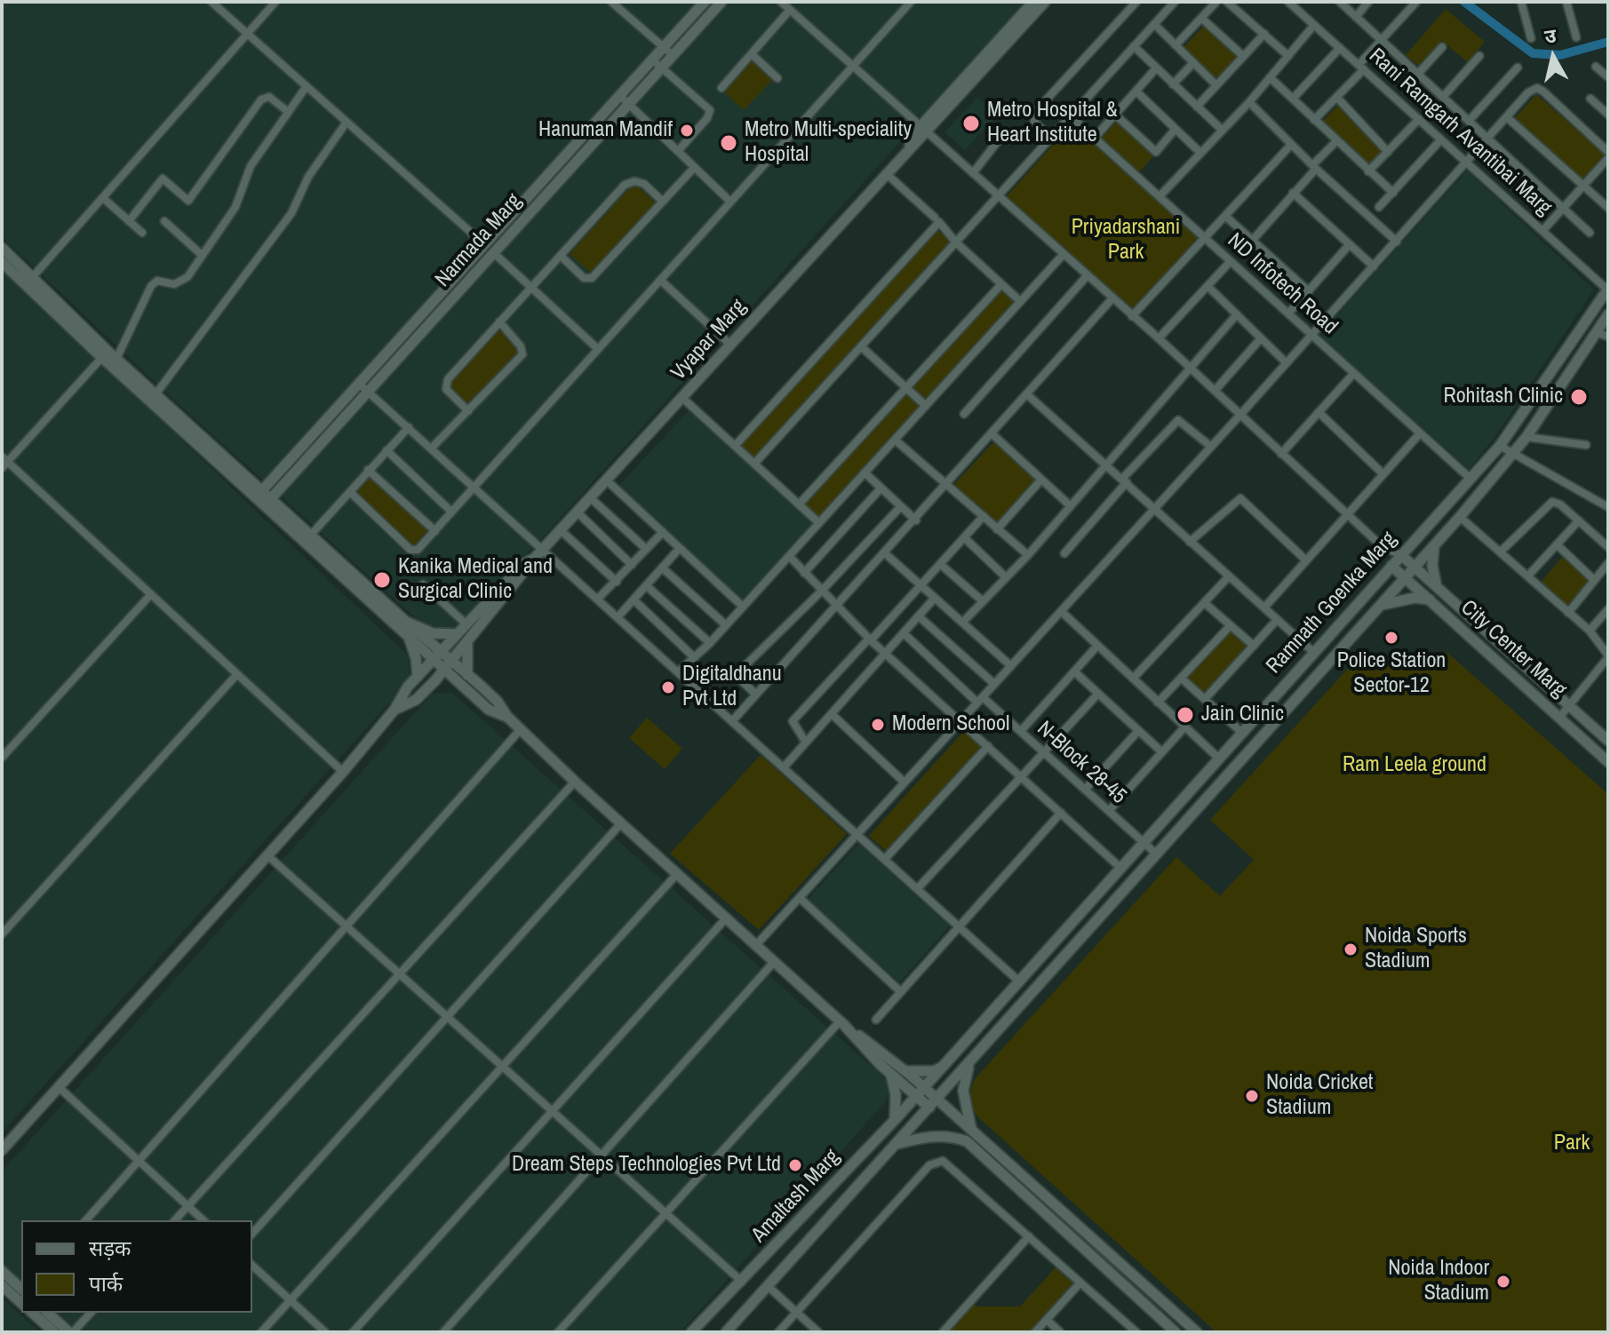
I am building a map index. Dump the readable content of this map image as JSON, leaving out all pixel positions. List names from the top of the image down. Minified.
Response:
{"streets":{"street":["Rani Ramgarh Avantibai Marg","Narmada Marg","ND Infotech Road","Vyapar Marg","Ramnath Goenka Marg","City Center Marg","N-Block 28-45","Amaltash Marg"]},"crossings":[["Rani Ramgarh Avantibai Marg","Ramnath Goenka Marg"],["ND Infotech Road","Ramnath Goenka Marg"],["Ramnath Goenka Marg","City Center Marg"],["Ramnath Goenka Marg","N-Block 28-45"],["Ramnath Goenka Marg","Amaltash Marg"]],"parks":["Priyadarshani Park","Ram Leela ground","Park"],"places":["Metro Hospital & Heart Institute","Hanuman Mandif","Metro Multi-speciality Hospital","Rohitash Clinic","Kanika Medical and Surgical Clinic","Police Station Sector-12","Digitaldhanu Pvt Ltd","Jain Clinic","Modern School","Noida Sports Stadium","Noida Cricket Stadium","Dream Steps Technologies Pvt Ltd","Noida Indoor Stadium"],"legend":["सड़क","पार्क"],"north":"top"}
